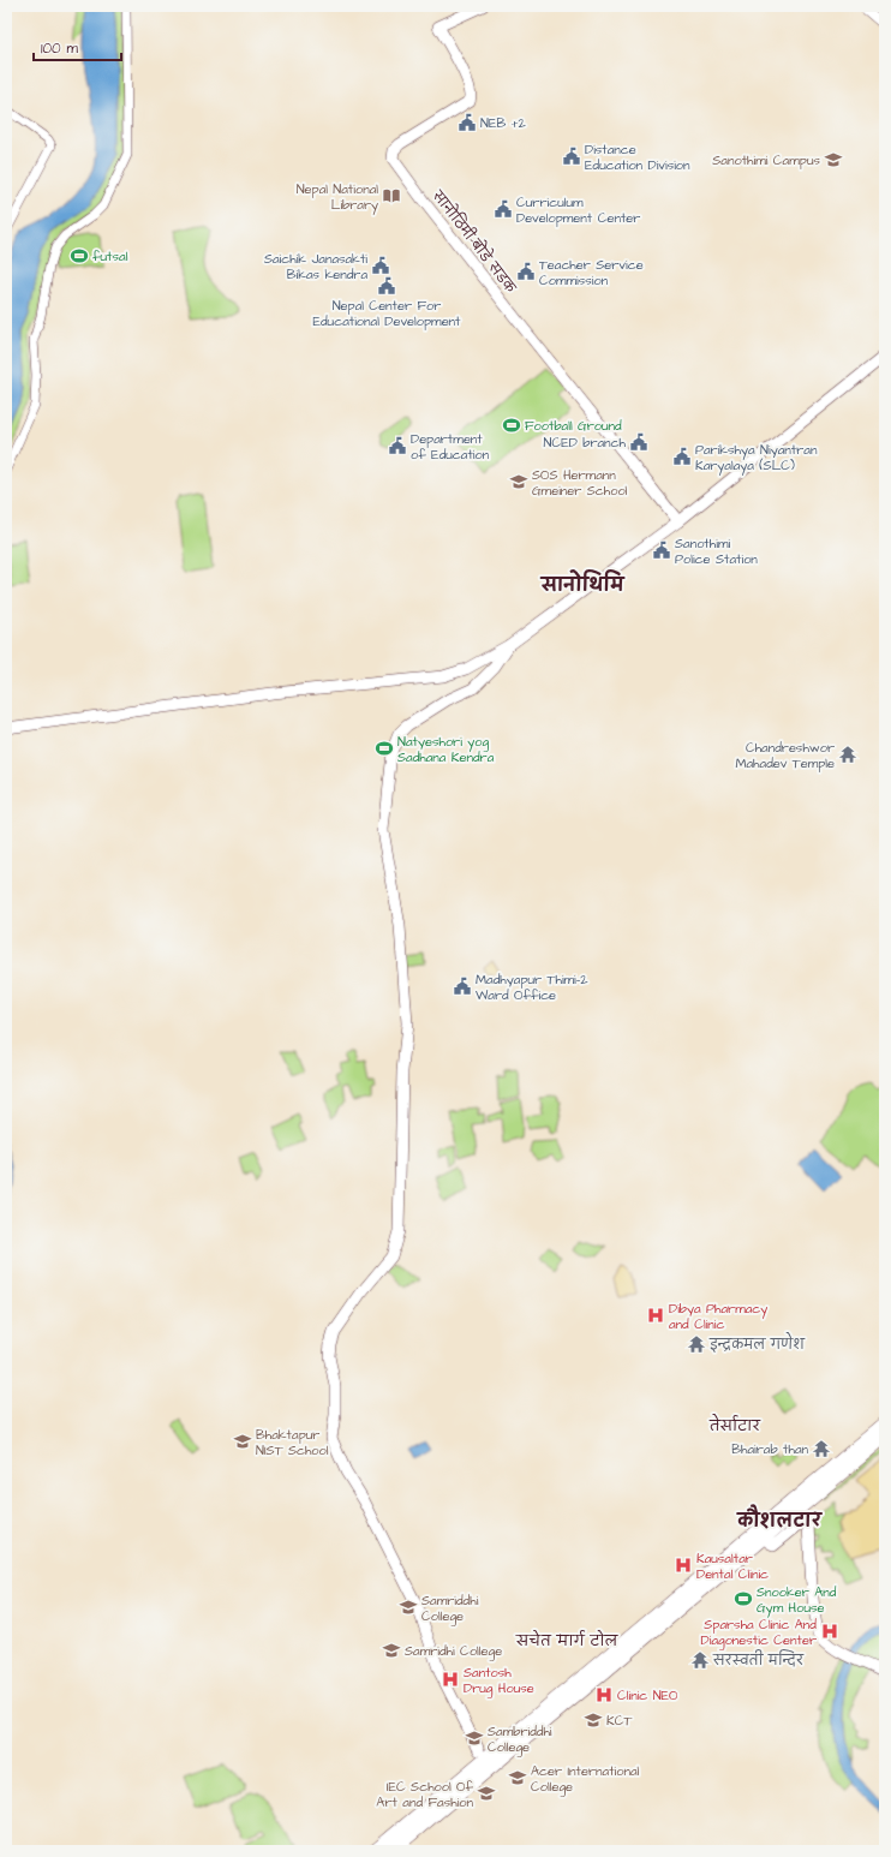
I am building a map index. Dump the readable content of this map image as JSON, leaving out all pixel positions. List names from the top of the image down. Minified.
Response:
{"streets":{"main road":["सानोठिमी-बोडे सडक"]},"districts":["सानोथिमि","तेर्साटार","कौशलटार","सचेत मार्ग टोल"],"places":{"public building":["NEB +2","Distance Education Division","Curriculum Development Center","Saichik Janasakti Bikas kendra","Teacher Service Commission","Nepal Center For Educational Development","NCED branch","Department of Education","Parikshya Niyantran Karyalaya (SLC)","Sanothimi Police Station","Madhyapur Thimi-2 Ward Office"],"school or university":["Sanothimi Campus","SOS Hermann Gmeiner School","Bhaktapur NIST School","Samriddhi College","Samridhi College","KCT","Sambriddhi College","Acer International College","IEC School Of Art and Fashion"],"library":["Nepal National Library"],"sports":["futsal","Football Ground","Natyeshori yog Sadhana Kendra","Snooker And Gym House"],"temple":["Chandreshwor Mahadev Temple","इन्द्रकमल गणेश","Bhairab than","सरस्वती मन्दिर"],"hospital":["Dibya Pharmacy and Clinic","Kausaltar Dental Clinic","Sparsha Clinic And Diagonestic Center","Santosh Drug House","Clinic NEO"]},"scale_bar":"100 m"}
